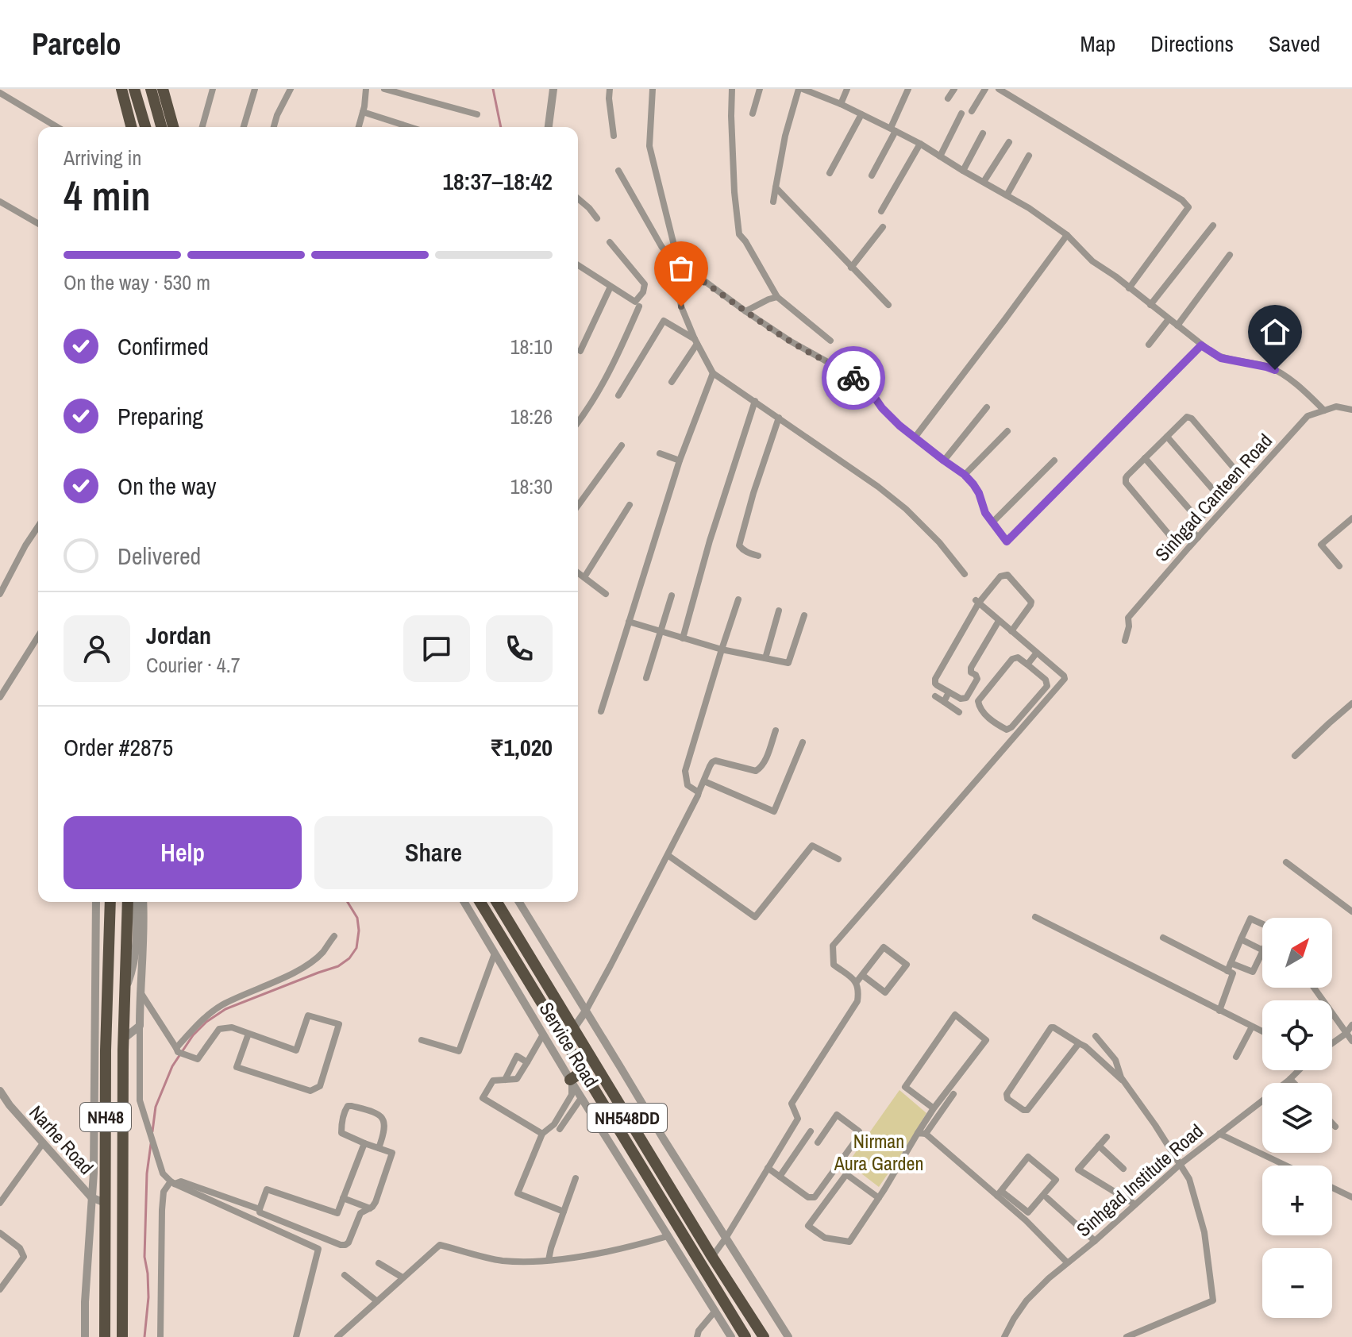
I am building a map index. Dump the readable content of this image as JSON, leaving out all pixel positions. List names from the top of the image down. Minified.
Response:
{"streets":{"highway":["NH48","NH548DD"],"street":["Sinhgad Canteen Road","Service Road","Narhe Road","Sinhgad Institute Road"]},"crossings":[["NH48","Narhe Road"]],"parks":["Nirman Aura Garden"],"north":"top right","page":{"header":"Parcelo","nav":["Map","Directions","Saved"],"heading":["4 min","Arriving in","18:37–18:42"],"panel":["Jordan","Courier · 4.7","Order #2875","₹1,020"],"bar":"On the way · 530 m","list":[["Confirmed","18:10"],["Preparing","18:26"],["On the way","18:30"],"Delivered"],"buttons":["Help","Share"],"map_buttons":["+","−"]}}
